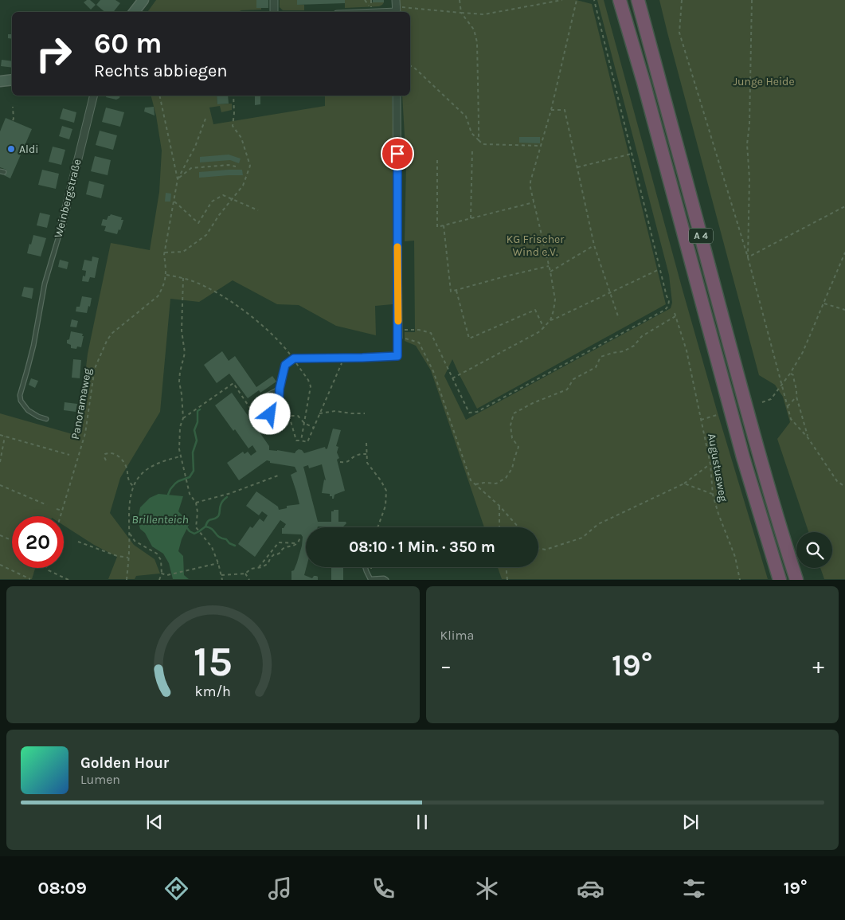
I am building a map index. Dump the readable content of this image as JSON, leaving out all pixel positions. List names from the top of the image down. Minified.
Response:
{"streets":{"highway":["A 4"],"street":["Weinbergstraße"],"path":["Panoramaweg","Augustusweg"]},"water":["Brillenteich"],"parks":["Junge Heide","KG Frischer Wind e.V."],"places":["Aldi"],"page":{"turn":["60 m","Rechts abbiegen"],"limit":"20","trip":"08:10 · 1 Min. · 350 m","tile":"Klima","heat":["−","19°","+"],"song":["Golden Hour","Lumen"],"tabs":["08:09","19°"],"gauge":["15","km/h"]}}
